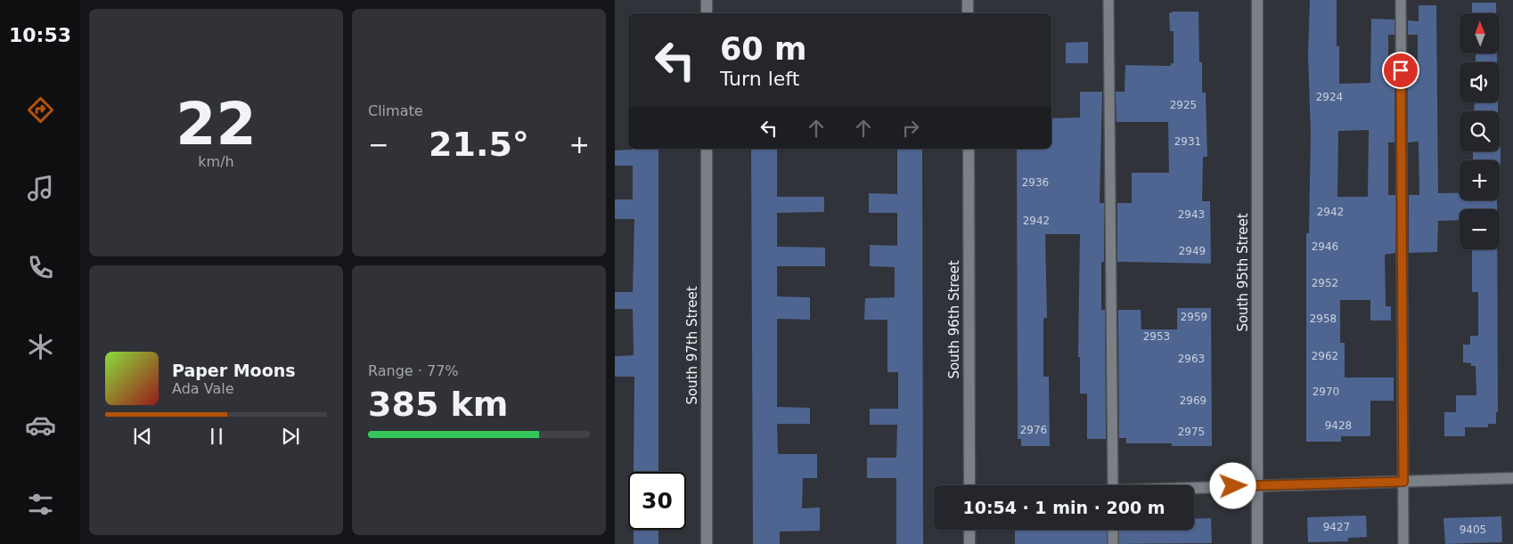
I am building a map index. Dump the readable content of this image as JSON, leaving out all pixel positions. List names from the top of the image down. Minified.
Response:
{"streets":{"street":["South 95th Street","South 96th Street","South 97th Street"]},"house_numbers":["2924","2925","2931","2936","2942","2943","2942","2946","2949","2952","2959","2958","2953","2962","2963","2970","2969","9428","2976","2975","9427","9405"],"north":"top","page":{"tabs":"10:53","tile":[["22","km/h"],"Climate",["Range · 77%","385 km"]],"map_buttons":["+","−"],"turn":["60 m","Turn left"],"heat":["−","21.5°","+"],"song":["Paper Moons","Ada Vale"],"limit":"30","trip":"10:54 · 1 min · 200 m"}}
